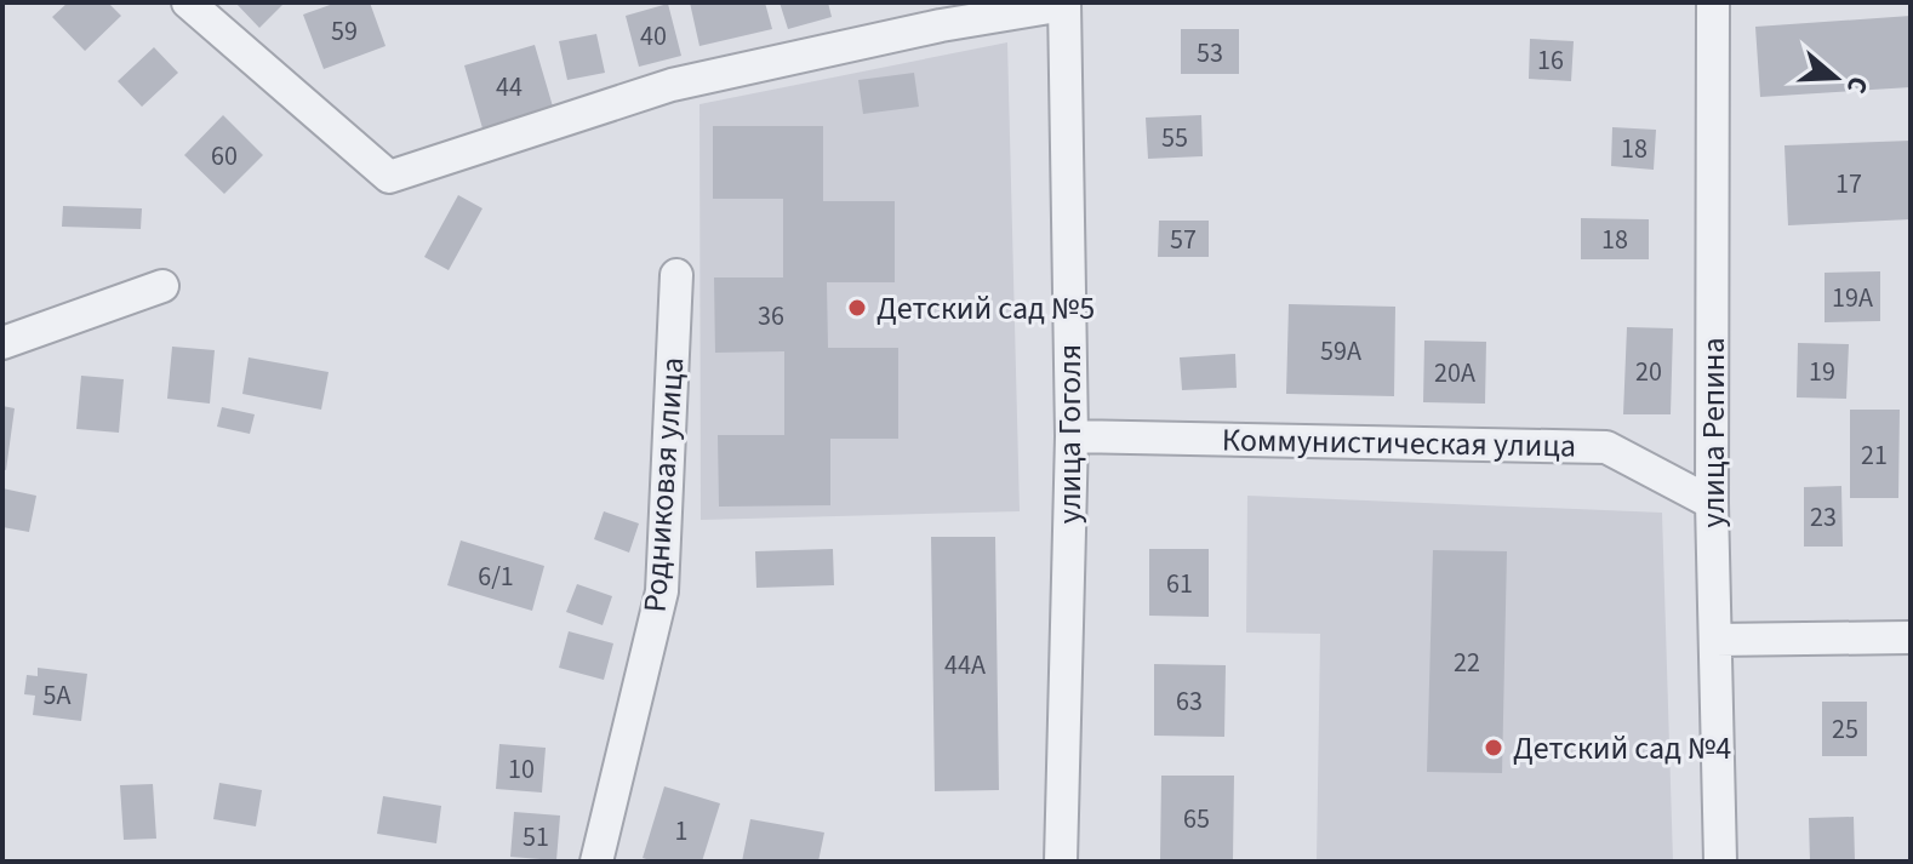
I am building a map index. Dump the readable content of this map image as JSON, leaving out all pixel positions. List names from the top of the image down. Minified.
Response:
{"streets":{"street":["улица Репина","улица Гоголя","Коммунистическая улица","Родниковая улица"]},"crossings":[["улица Репина","Коммунистическая улица"],["улица Гоголя","Коммунистическая улица"]],"places":["Детский сад №5","Детский сад №4"],"house_numbers":["59","40","53","16","44","55","18","60","17","57","18","19А","36","59А","20","19","20А","21","23","6/1","61","22","44А","5А","63","25","10","65","1","51"],"north":"right"}
